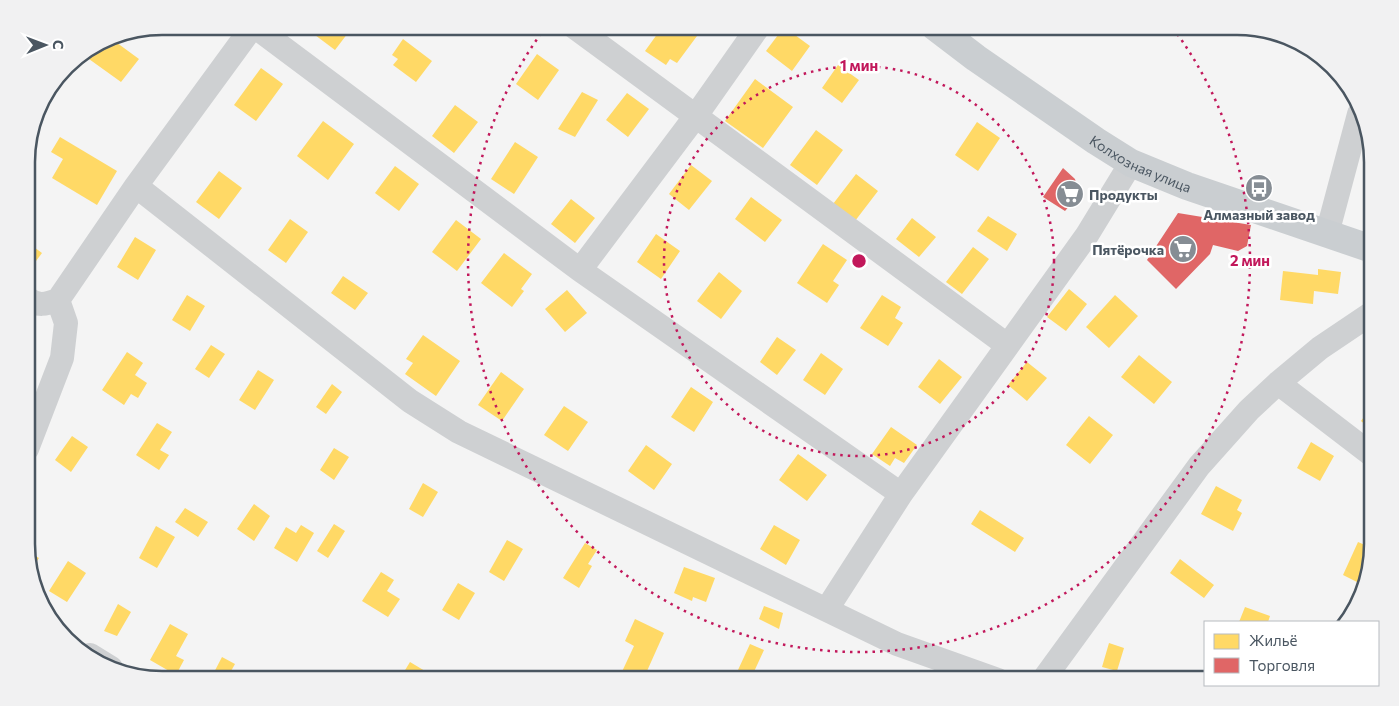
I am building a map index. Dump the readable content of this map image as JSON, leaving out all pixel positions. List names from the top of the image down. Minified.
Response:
{"streets":{"main road":["Колхозная улица"]},"places":{"bus stop":["Алмазный завод"],"supermarket":["Продукты","Пятёрочка"]},"legend":["Жильё","Торговля"],"north":"right","rings":["1 мин","2 мин"]}
